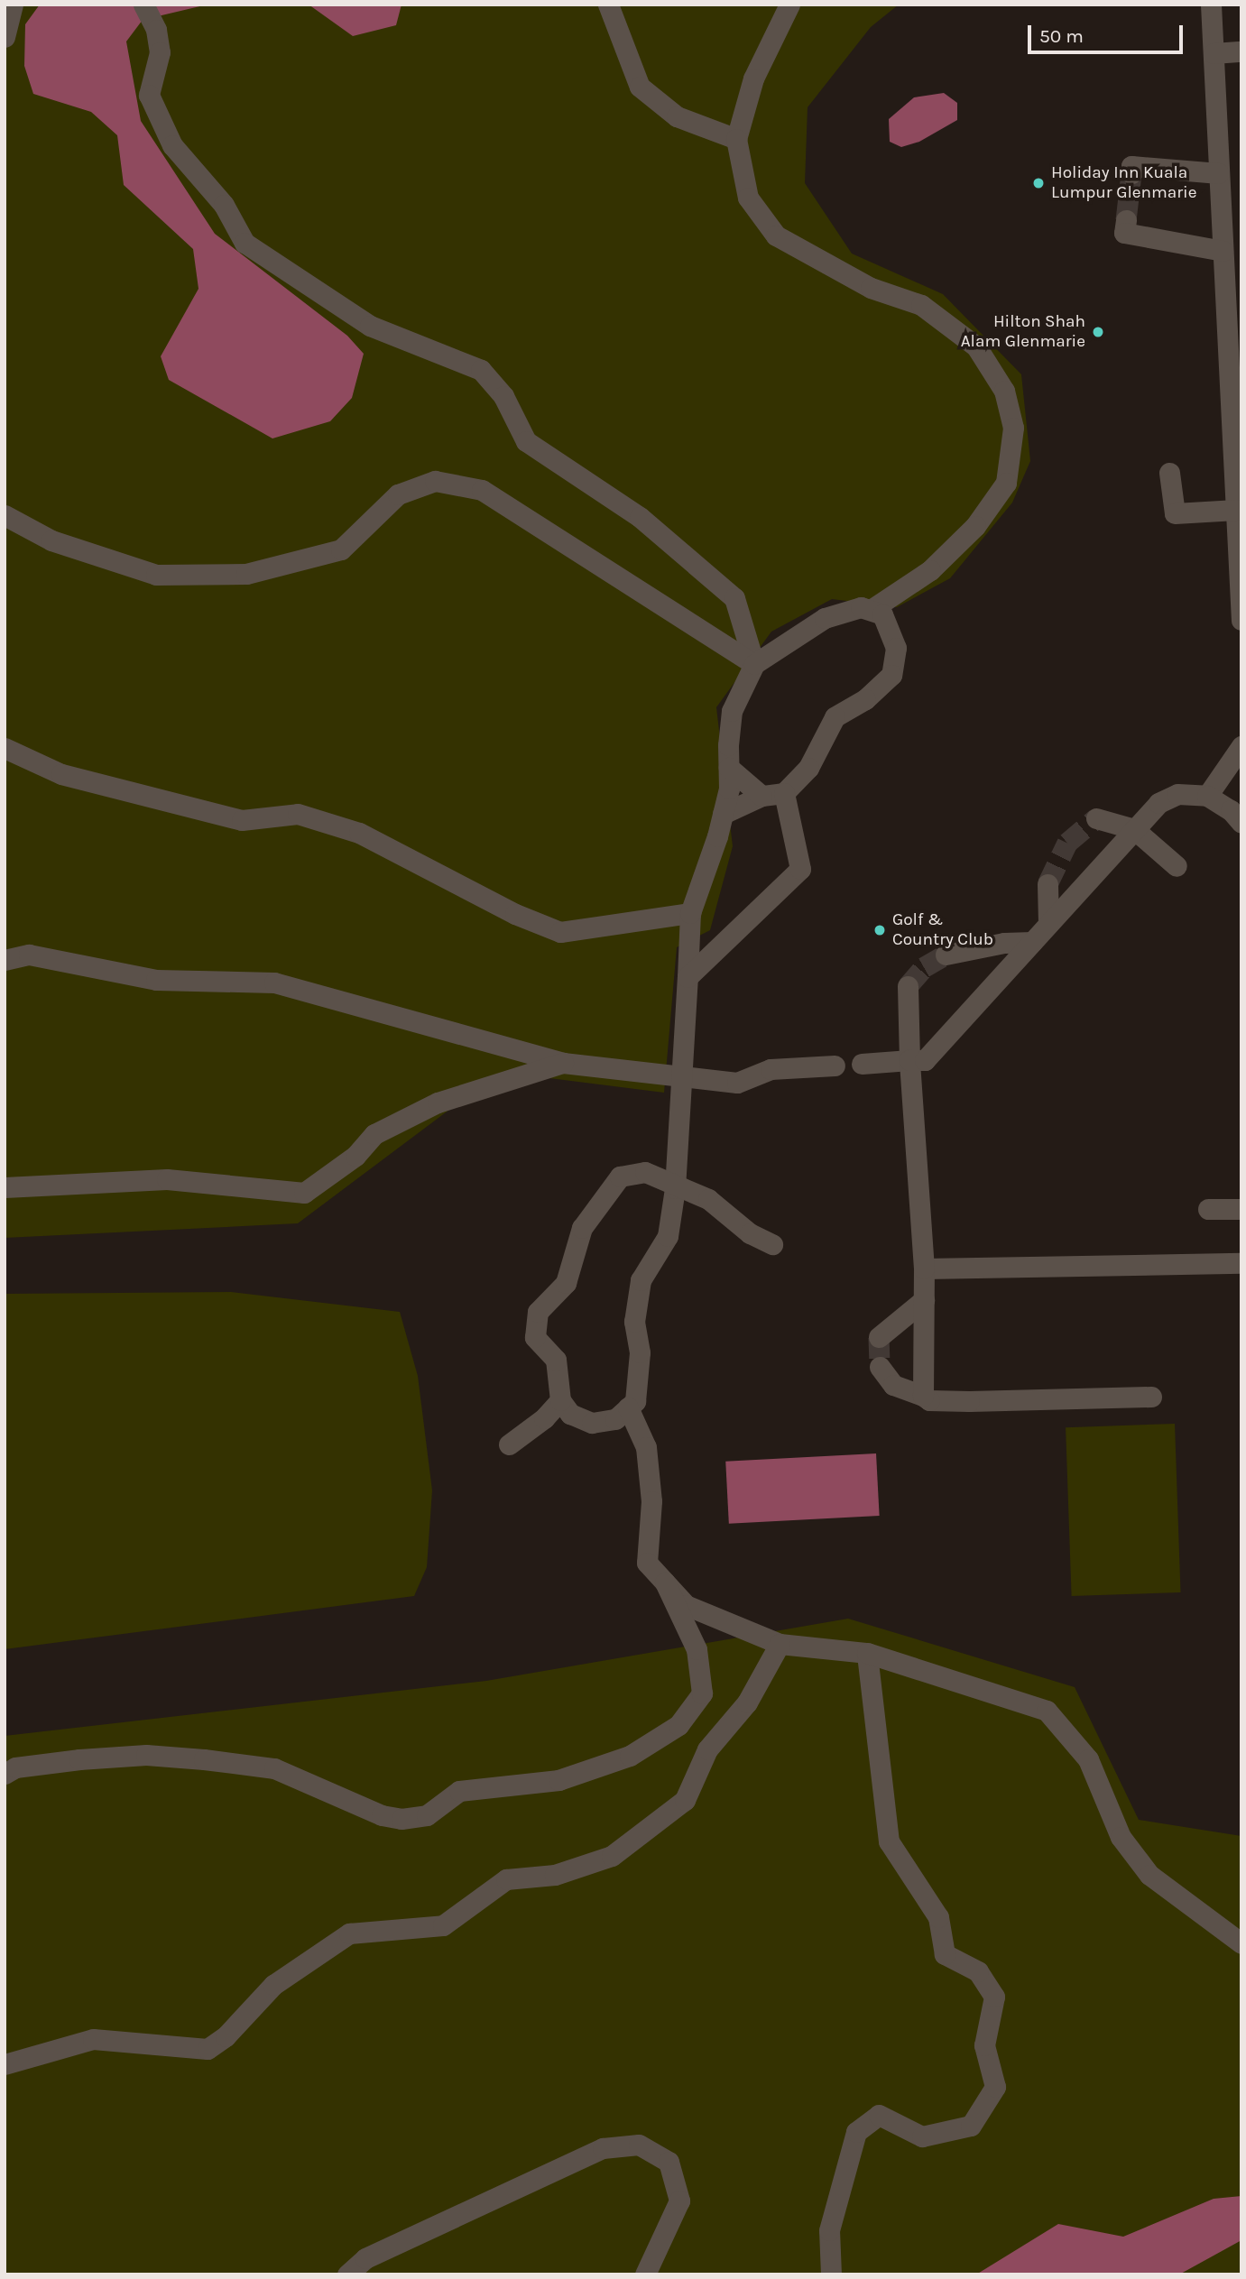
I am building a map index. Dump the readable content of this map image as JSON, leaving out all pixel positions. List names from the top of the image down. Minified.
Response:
{"places":["Holiday Inn Kuala Lumpur Glenmarie","Hilton Shah Alam Glenmarie","Golf & Country Club"],"scale_bar":"50 m"}
